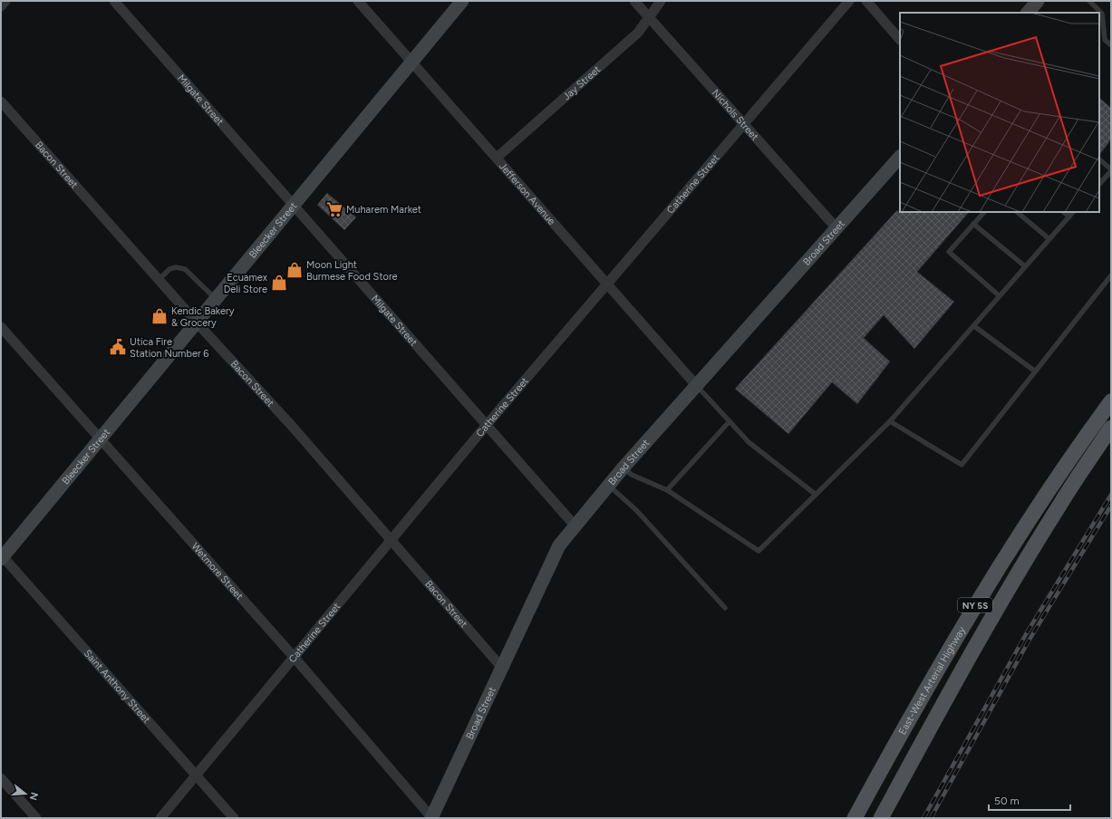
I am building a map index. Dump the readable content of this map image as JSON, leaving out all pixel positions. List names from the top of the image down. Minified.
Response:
{"streets":{"main road":["Bleecker Street","Broad Street","NY 5S","East-West Arterial Highway"],"street":["Jay Street","Milgate Street","Nichols Street","Bacon Street","Catherine Street","Jefferson Avenue","Wetmore Street","Saint Anthony Street"]},"crossings":[["Jay Street","Nichols Street"],["Jay Street","Jefferson Avenue"],["Milgate Street","Catherine Street"],["Milgate Street","Bleecker Street"],["Milgate Street","Broad Street"],["Nichols Street","Catherine Street"],["Nichols Street","Broad Street"],["Bacon Street","Catherine Street"],["Bacon Street","Bleecker Street"],["Bacon Street","Broad Street"],["Catherine Street","Jefferson Avenue"],["Catherine Street","Wetmore Street"],["Catherine Street","Saint Anthony Street"],["Jefferson Avenue","Bleecker Street"],["Jefferson Avenue","Broad Street"],["Bleecker Street","Wetmore Street"],["Bleecker Street","Saint Anthony Street"],["Broad Street","Wetmore Street"]],"places":{"supermarket":["Muharem Market"],"shop":["Moon Light Burmese Food Store","Ecuamex Deli Store","Kendic Bakery & Grocery"],"public building":["Utica Fire Station Number 6"]},"scale_bar":"50 m","north":"right"}
